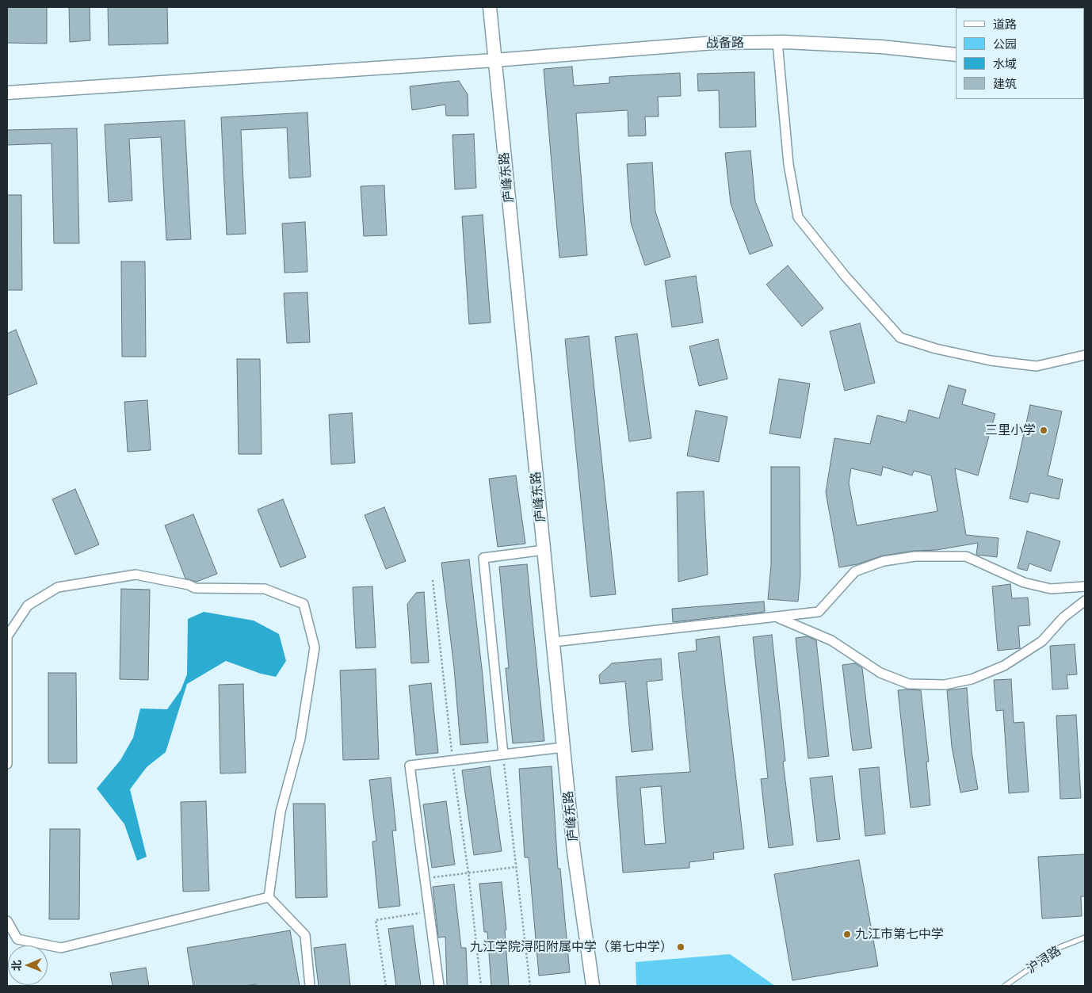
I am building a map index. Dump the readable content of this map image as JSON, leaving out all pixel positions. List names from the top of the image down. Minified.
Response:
{"streets":{"main road":["战备路","庐峰东路"],"lane":["沪浔路"]},"crossings":[["战备路","庐峰东路"]],"places":["三里小学","九江市第七中学","九江学院浔阳附属中学（第七中学）"],"legend":["道路","公园","水域","建筑"],"north":"left"}
